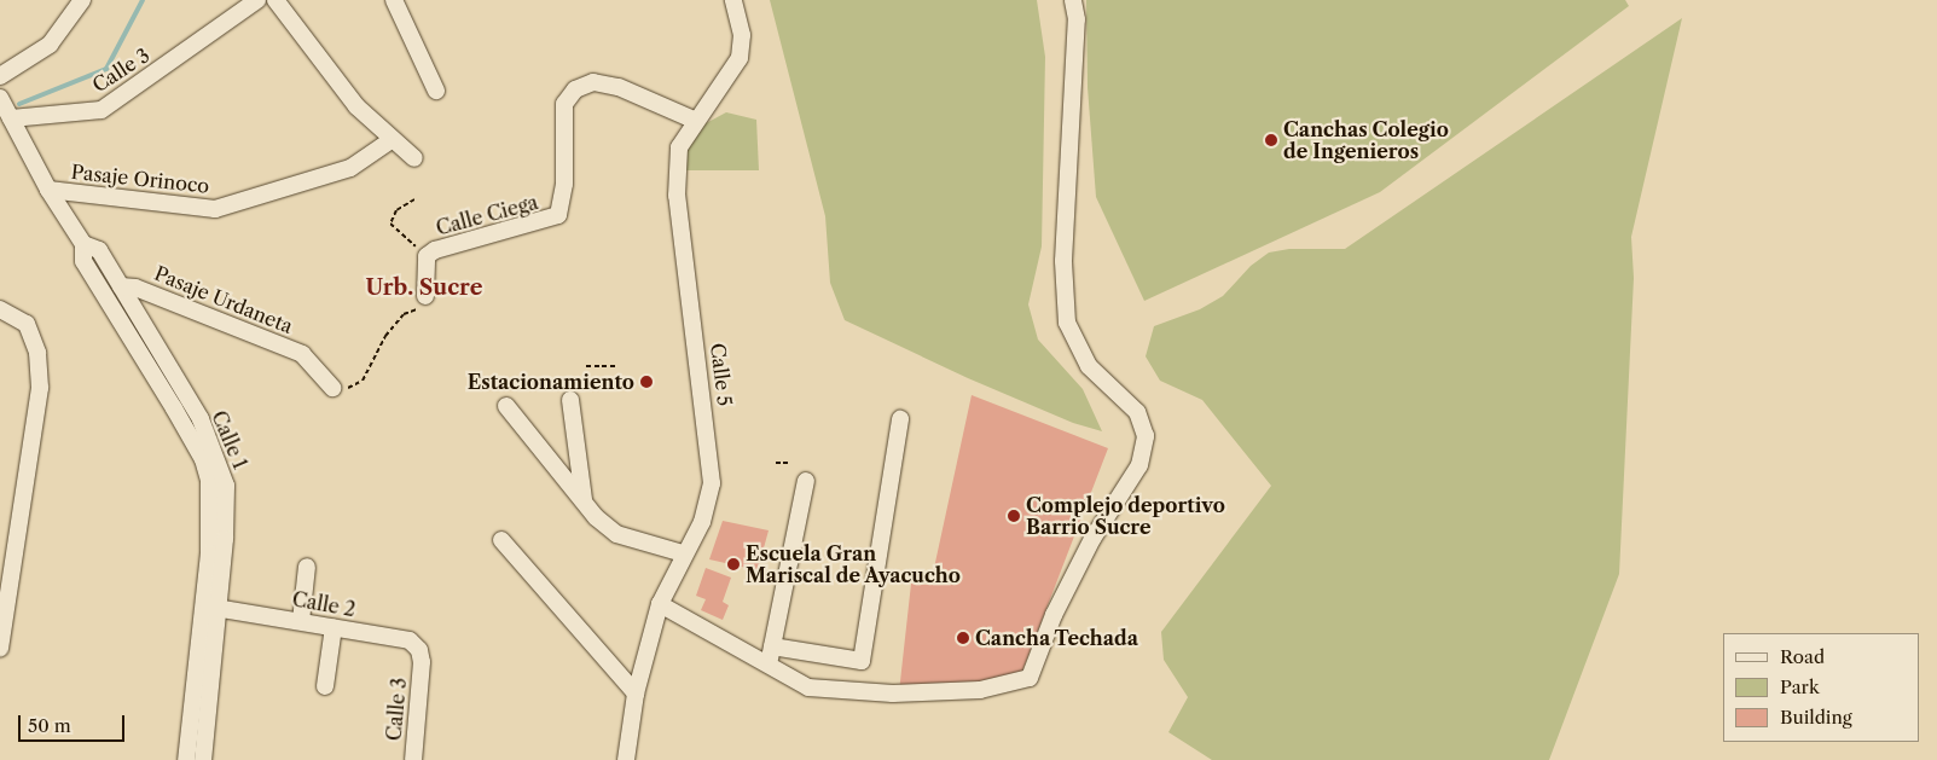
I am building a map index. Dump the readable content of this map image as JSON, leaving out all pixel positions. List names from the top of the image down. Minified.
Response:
{"streets":{"street":["Calle 3","Pasaje Orinoco","Calle Ciega","Pasaje Urdaneta","Calle 5","Calle 1","Calle 2"]},"crossings":[["Calle 3","Calle 1"],["Calle 3","Calle 2"],["Pasaje Orinoco","Calle 1"],["Calle Ciega","Calle 5"],["Pasaje Urdaneta","Calle 1"],["Calle 1","Calle 2"]],"districts":["Urb. Sucre"],"places":["Canchas Colegio de Ingenieros","Estacionamiento","Complejo deportivo Barrio Sucre","Escuela Gran Mariscal de Ayacucho","Cancha Techada"],"legend":["Road","Park","Building"],"scale_bar":"50 m"}
